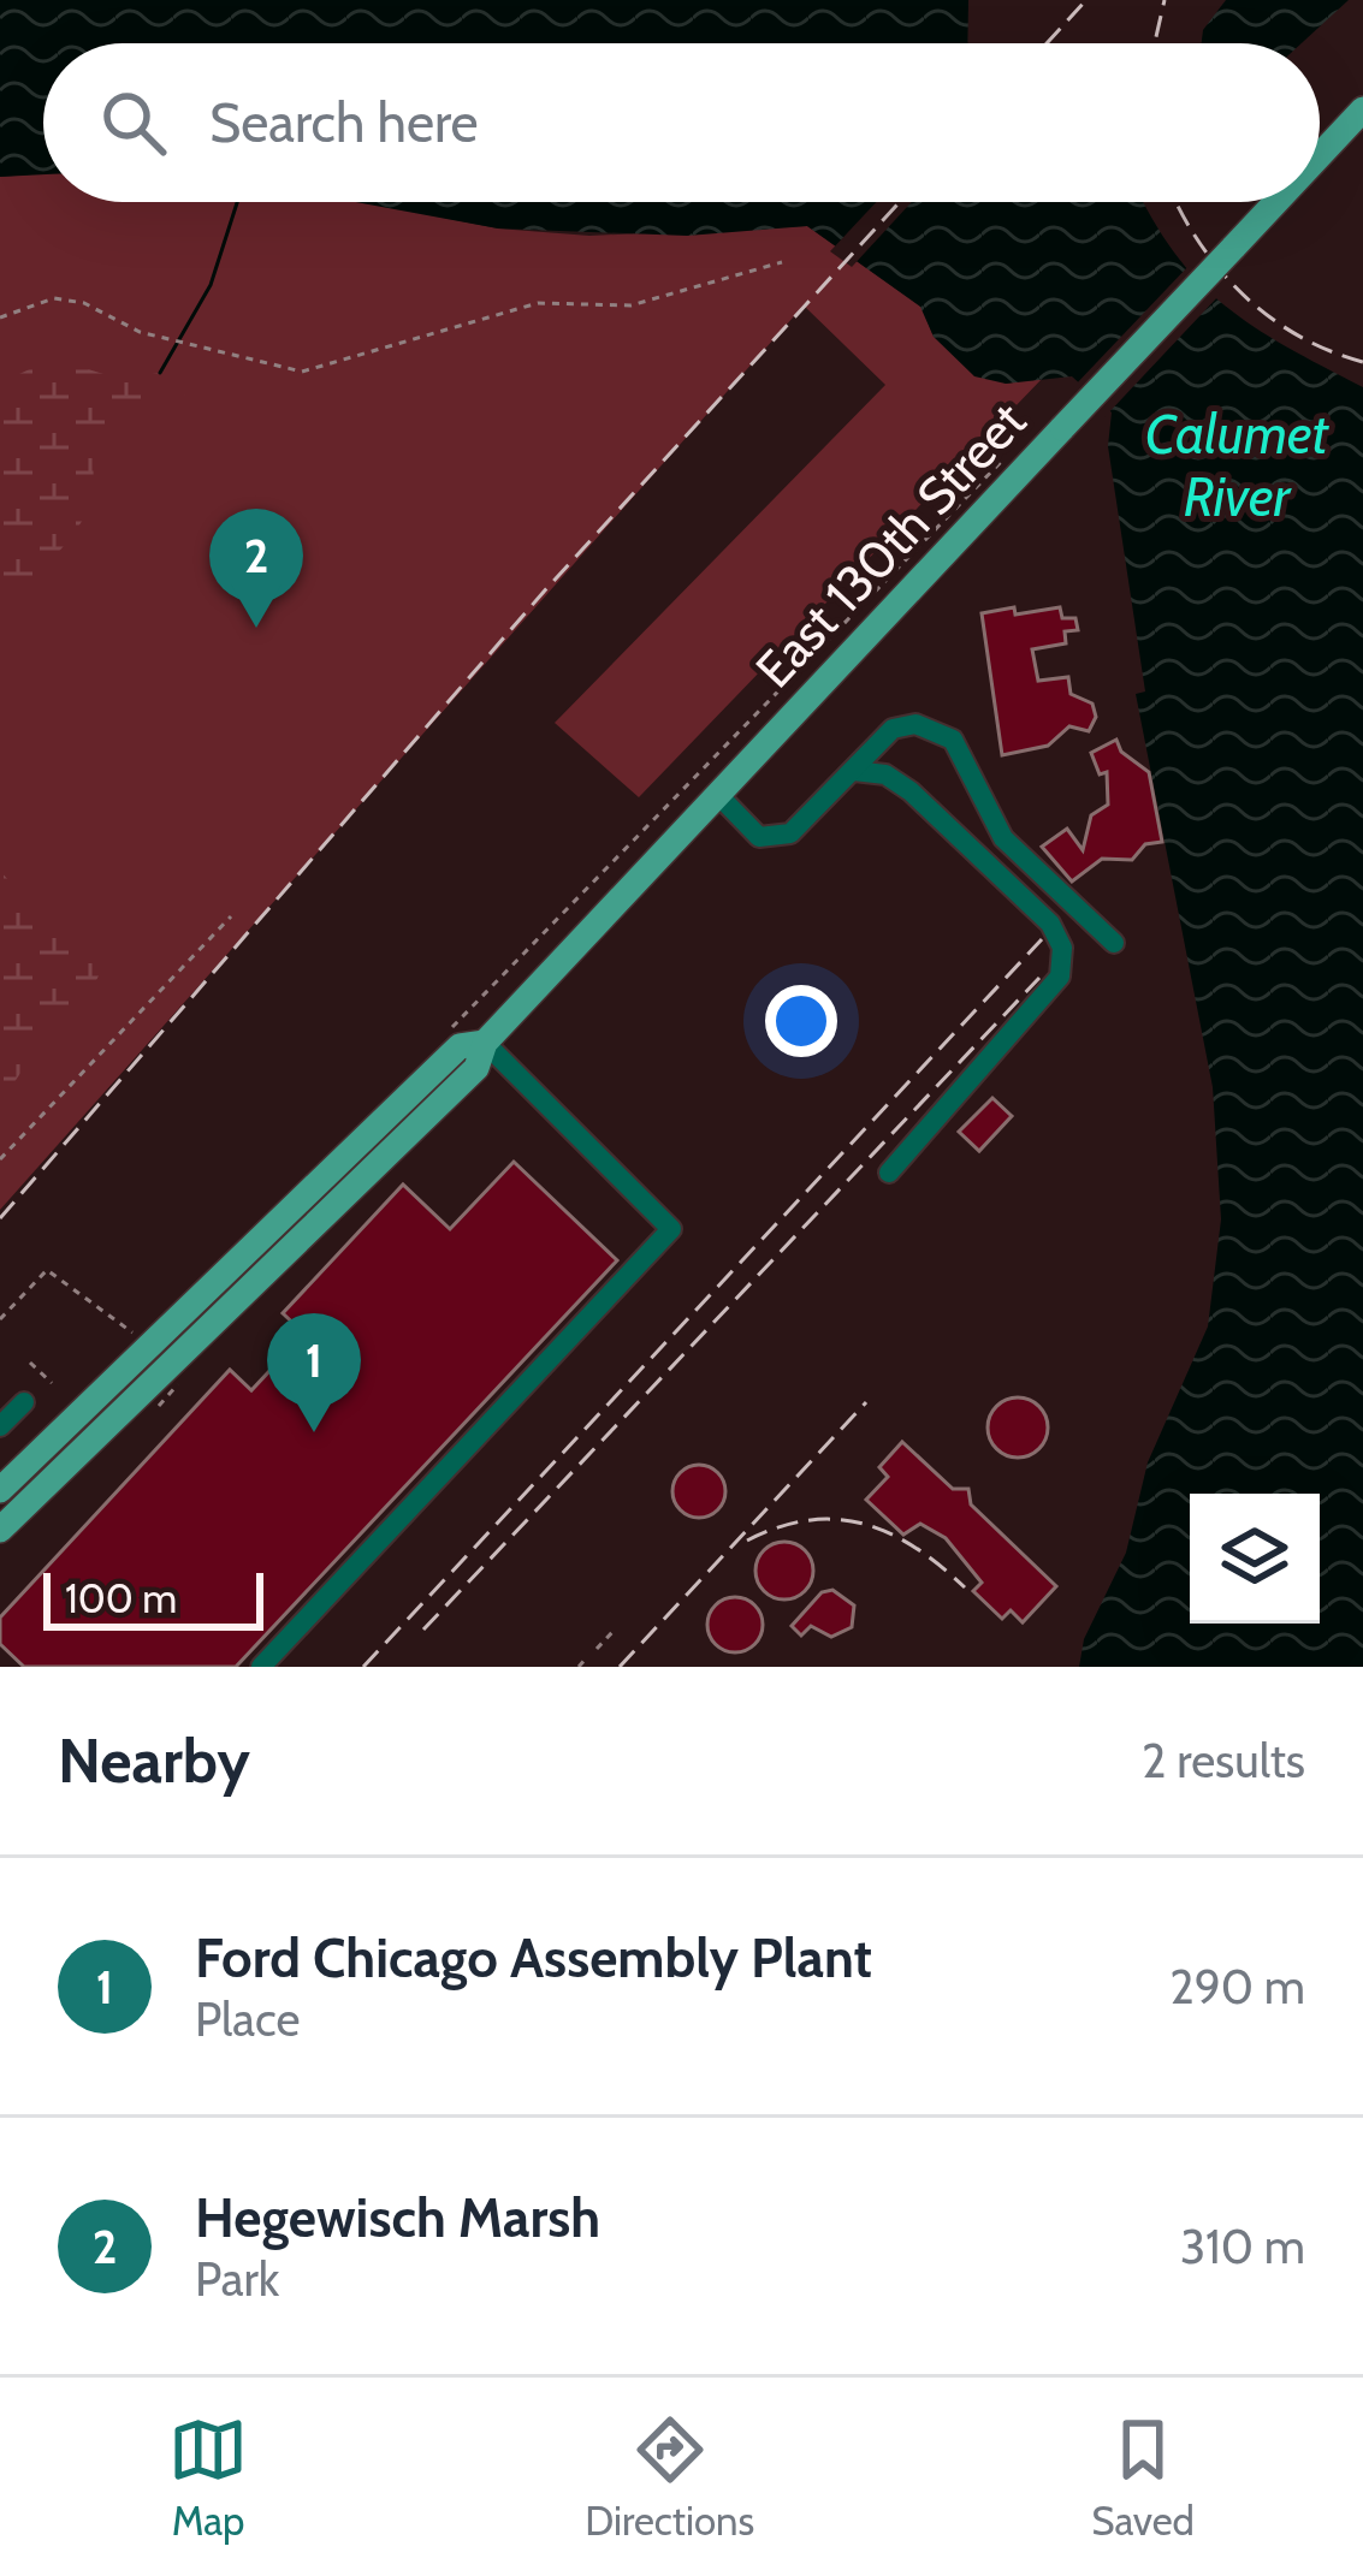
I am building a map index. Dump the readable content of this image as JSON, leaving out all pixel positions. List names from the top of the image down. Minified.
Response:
{"streets":{"main road":["East 130th Street"]},"water":["Calumet River"],"scale_bar":"100 m","page":{"search":"Search here","pins":["2","1"],"scale":"100 m","heading":["Nearby","2 results"],"list":[{"mark":"1","name":"Ford Chicago Assembly Plant","note":"Place","value":"290 m"},{"mark":"2","name":"Hegewisch Marsh","note":"Park","value":"310 m"}],"nav":["Map","Directions","Saved"]}}
